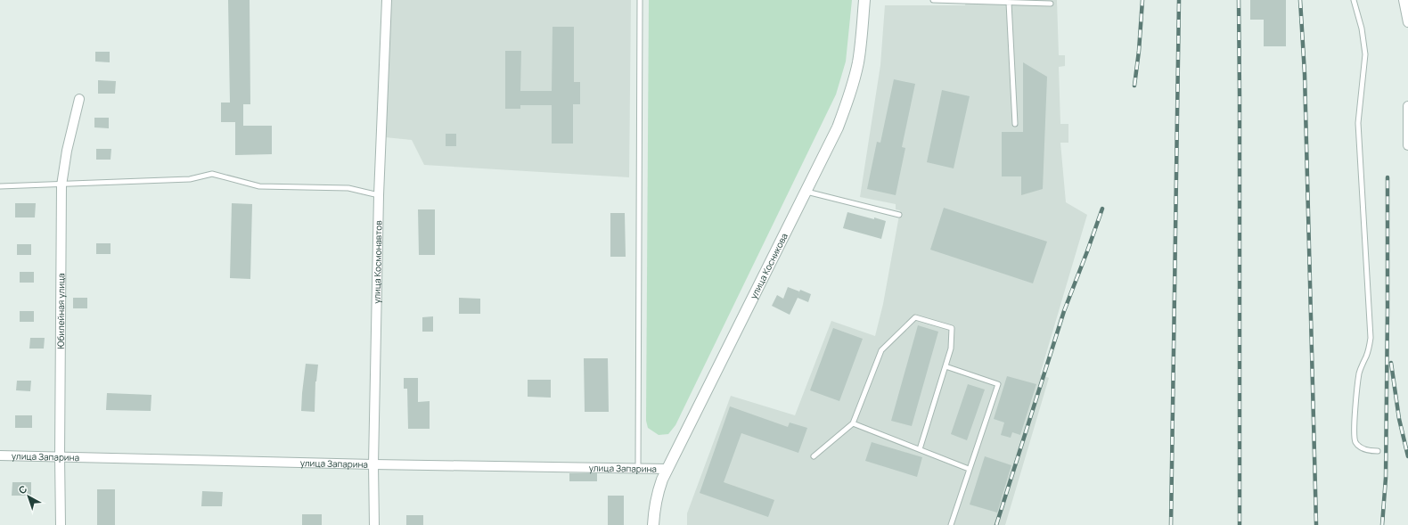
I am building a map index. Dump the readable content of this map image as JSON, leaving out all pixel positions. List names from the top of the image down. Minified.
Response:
{"streets":{"street":["улица Космонавтов","улица Косникова","Юбилейная улица","улица Запарина"]},"crossings":[["улица Космонавтов","улица Запарина"],["улица Косникова","улица Запарина"],["Юбилейная улица","улица Запарина"]],"north":"top left"}
